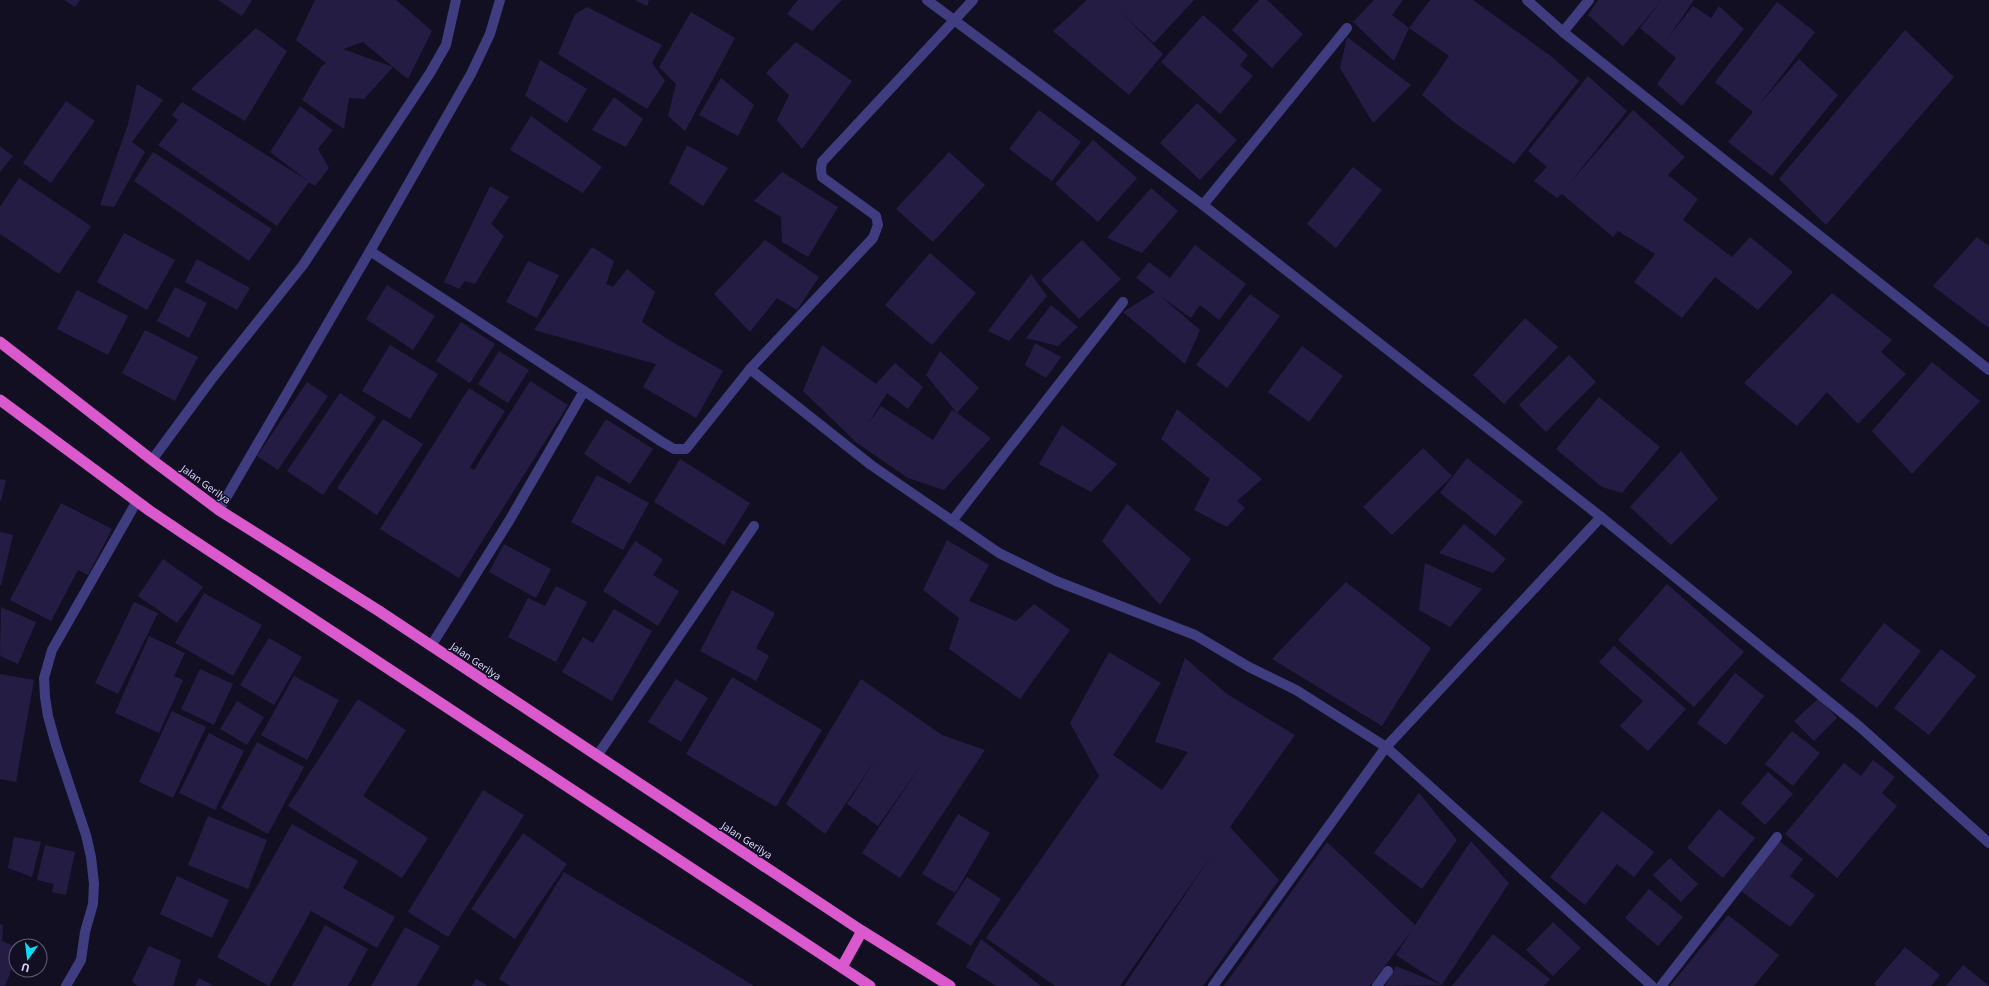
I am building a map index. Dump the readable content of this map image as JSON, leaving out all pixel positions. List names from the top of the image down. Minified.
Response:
{"streets":{"highway":["Jalan Gerilya"]},"north":"bottom"}
